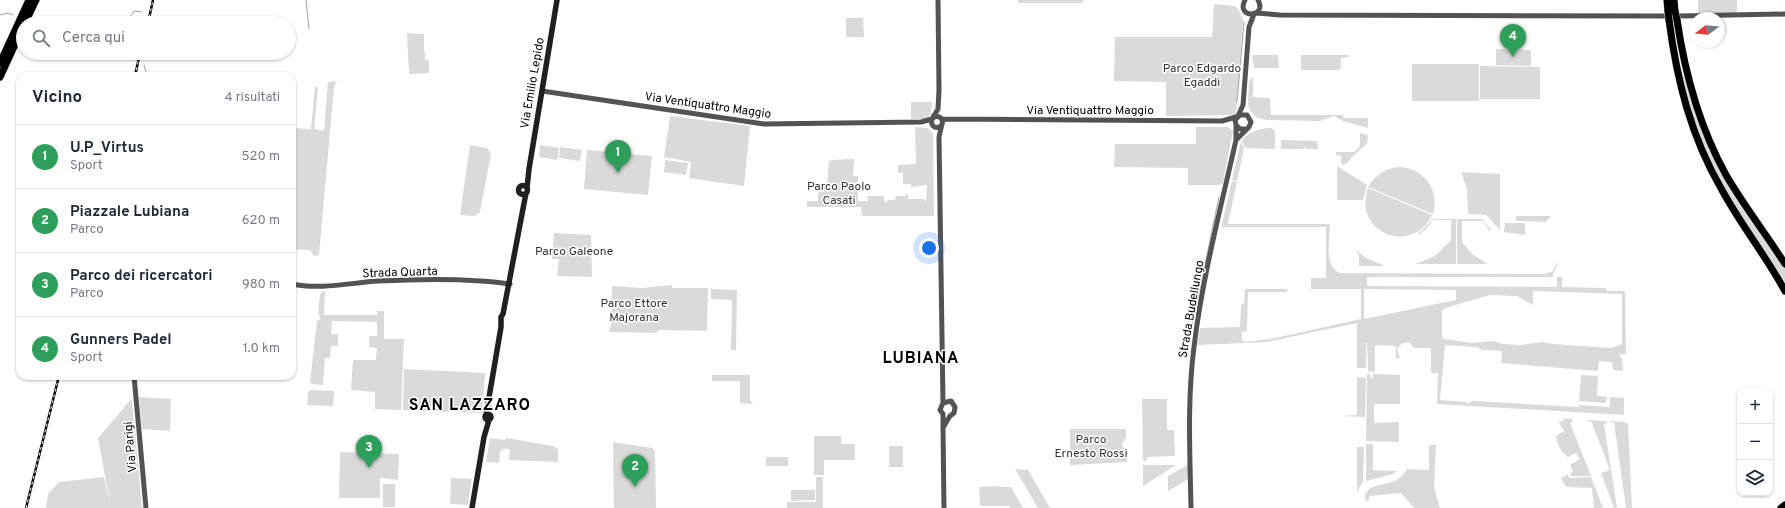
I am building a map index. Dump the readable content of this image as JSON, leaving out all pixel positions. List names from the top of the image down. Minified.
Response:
{"streets":{"main road":["Via Emilio Lepido"],"street":["Via Ventiquattro Maggio","Strada Quarta","Strada Budellungo","Via Parigi"]},"crossings":[["Via Emilio Lepido","Via Ventiquattro Maggio"],["Via Emilio Lepido","Strada Quarta"],["Via Ventiquattro Maggio","Strada Budellungo"]],"districts":["LUBIANA","SAN LAZZARO"],"parks":["Parco Edgardo Egaddi","Parco Paolo Casati","Parco Galeone","Parco Ettore Majorana","Parco Ernesto Rossi"],"north":"left","page":{"search":"Cerca qui","pins":["4","1","3","2"],"heading":["Vicino","4 risultati"],"list":[{"mark":"1","name":"U.P_Virtus","note":"Sport","value":"520 m"},{"mark":"2","name":"Piazzale Lubiana","note":"Parco","value":"620 m"},{"mark":"3","name":"Parco dei ricercatori","note":"Parco","value":"980 m"},{"mark":"4","name":"Gunners Padel","note":"Sport","value":"1.0 km"}],"map_buttons":["+","−"]}}
